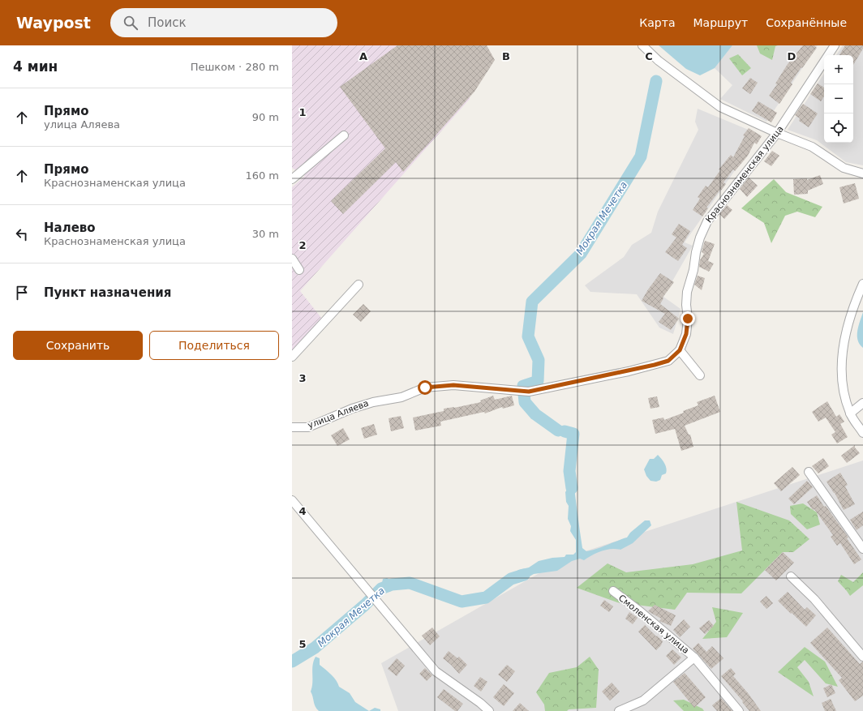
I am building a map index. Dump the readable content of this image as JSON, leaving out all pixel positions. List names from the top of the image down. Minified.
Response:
{"streets":{"street":["Краснознаменская улица","улица Аляева","Смоленская улица"]},"crossings":[["Краснознаменская улица","улица Аляева"]],"water":["Мокрая Мечетка"],"page":{"header":"Waypost","search":"Поиск","nav":["Карта","Маршрут","Сохранённые"],"heading":["4 мин","Пешком · 280 m"],"map_buttons":["+","−"],"list":[["Прямо","улица Аляева","90 m"],["Прямо","Краснознаменская улица","160 m"],["Налево","Краснознаменская улица","30 m"],"Пункт назначения"],"buttons":["Сохранить","Поделиться"]},"grid":{"columns":["A","B","C","D"],"rows":["1","2","3","4","5"]}}
